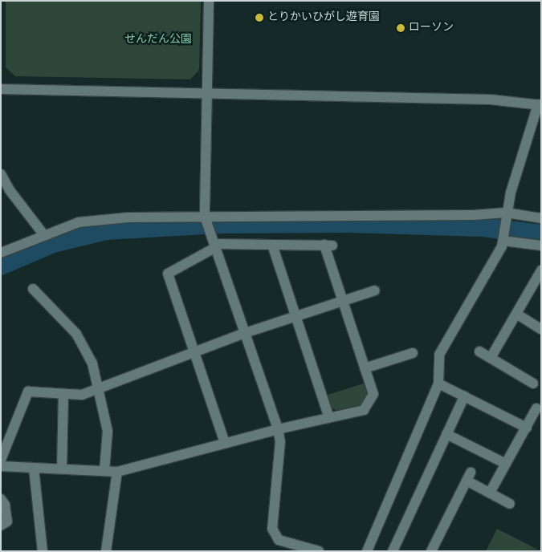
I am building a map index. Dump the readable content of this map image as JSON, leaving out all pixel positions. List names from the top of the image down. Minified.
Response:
{"parks":["せんだん公園"],"places":["とりかいひがし遊育園","ローソン"]}
